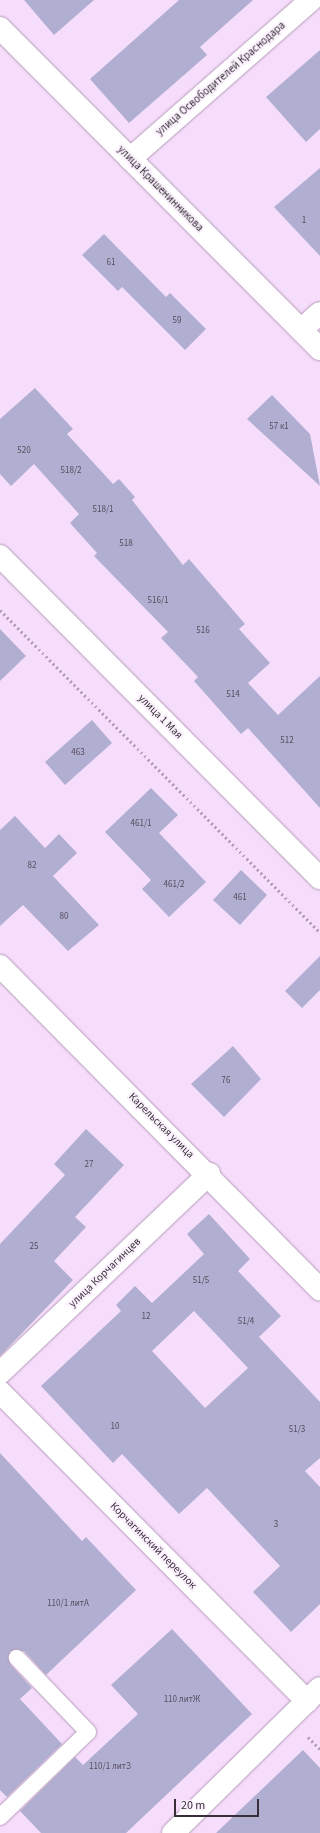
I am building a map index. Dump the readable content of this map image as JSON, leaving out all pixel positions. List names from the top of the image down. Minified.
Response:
{"streets":{"street":["улица Освободителей Краснодара","улица Крашенинникова","улица 1 Мая","Карельская улица","улица Корчагинцев","Корчагинский переулок"]},"crossings":[["улица Освободителей Краснодара","улица Крашенинникова"],["Карельская улица","улица Корчагинцев"]],"house_numbers":["1","61","59","57 к1","520","518/2","518/1","518","516/1","516","514","512","463","461/1","82","461/2","461","80","76","27","25","51/5","12","51/4","10","51/3","3","110/1 литА","110 литЖ","110/1 литЗ"],"scale_bar":"20 m"}
